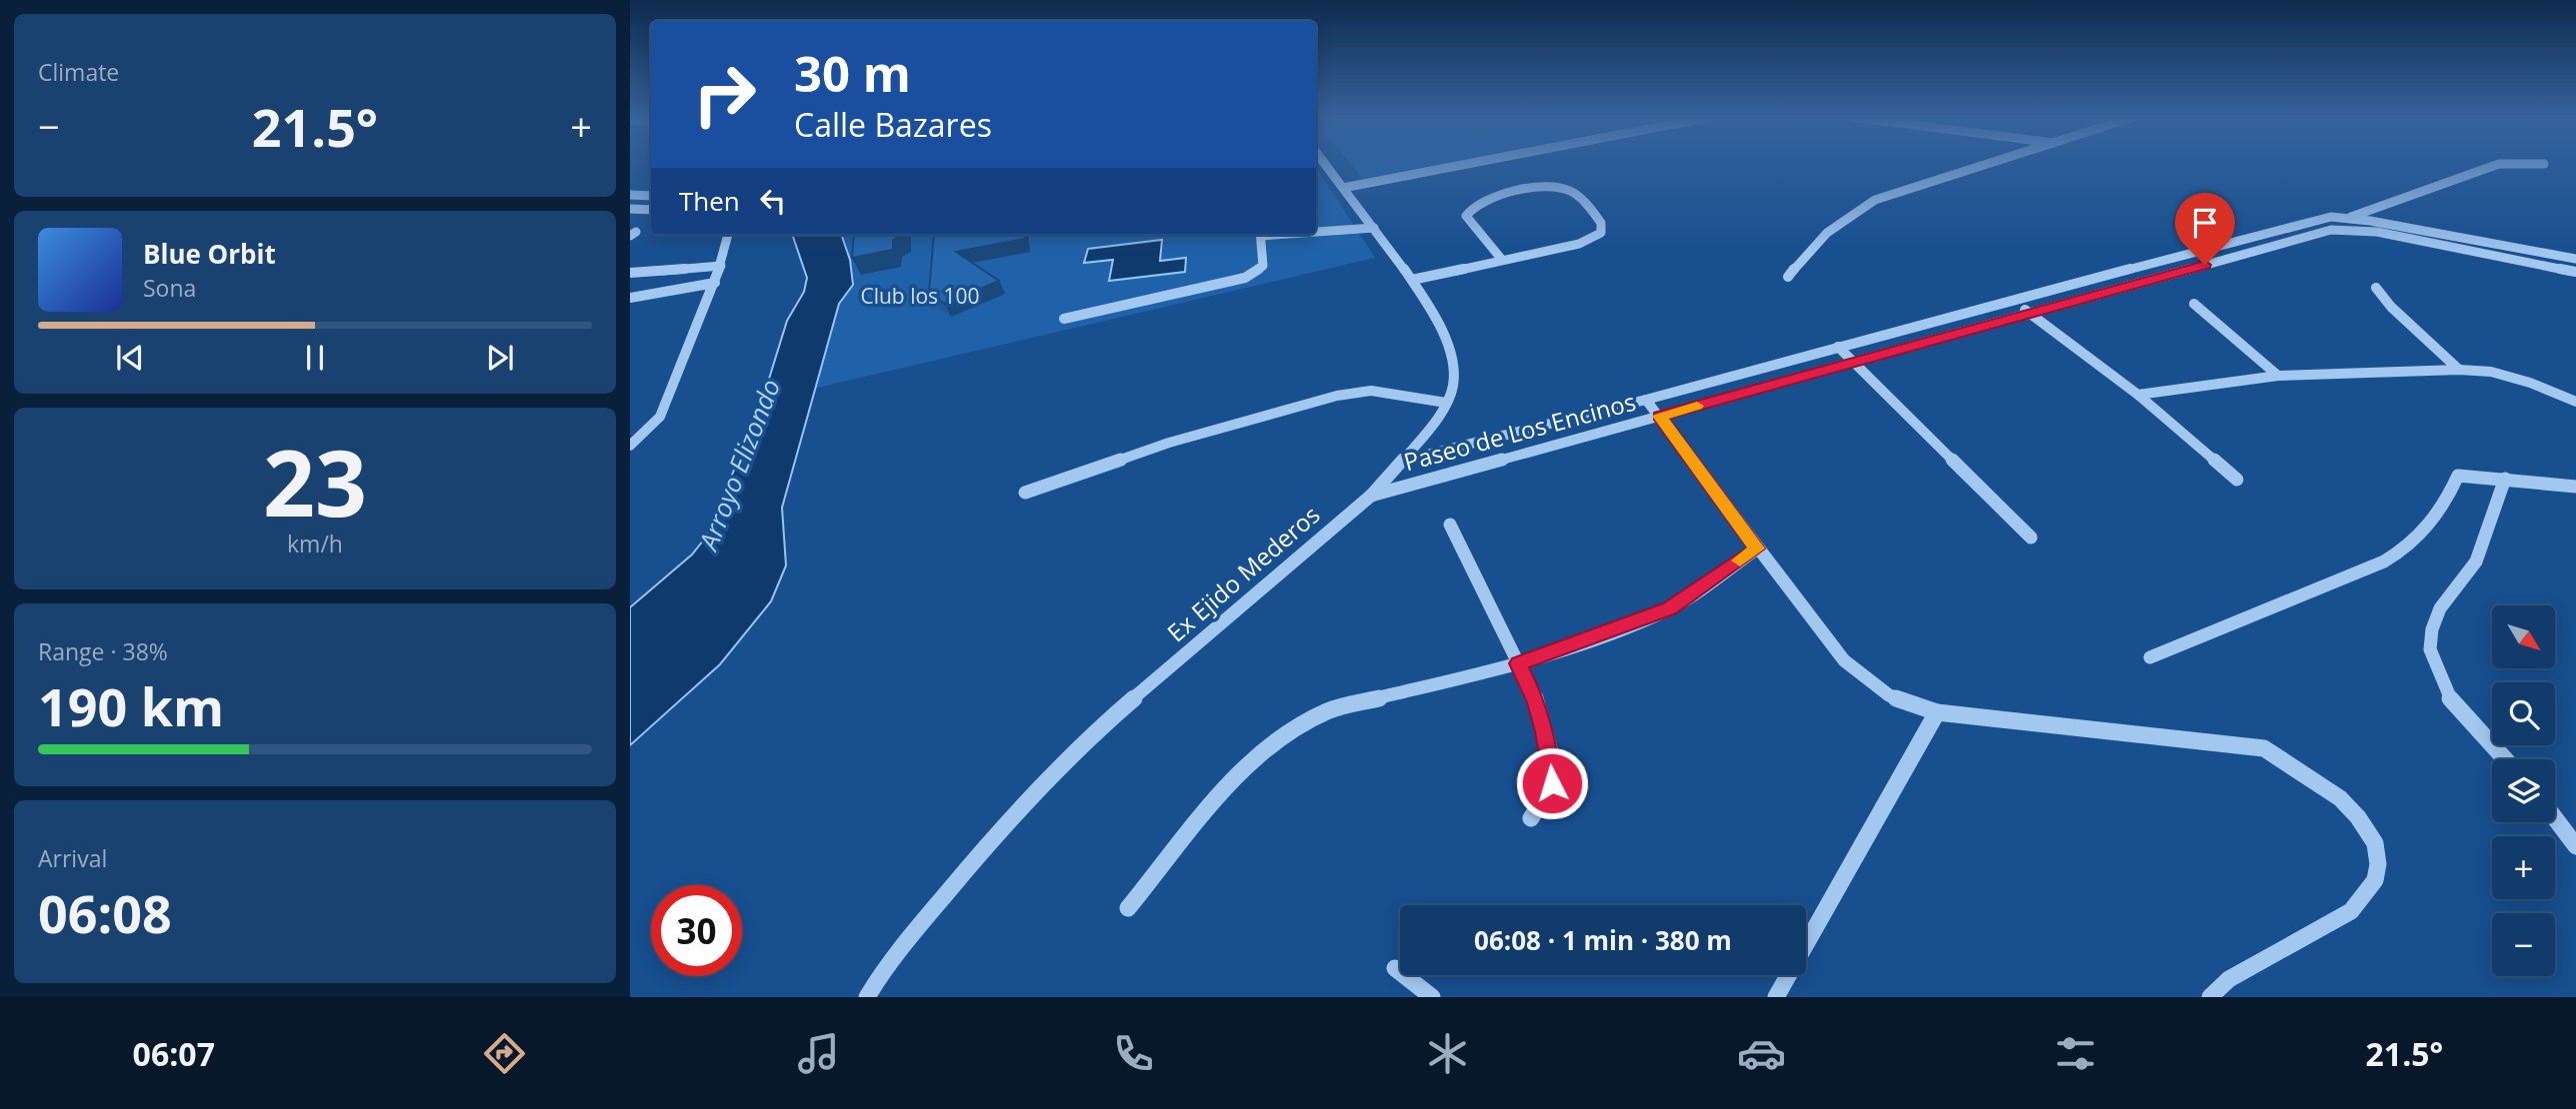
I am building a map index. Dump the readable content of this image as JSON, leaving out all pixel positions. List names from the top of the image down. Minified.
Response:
{"streets":{"street":["Paseo de Los Encinos","Ex Ejido Mederos"]},"crossings":[["Paseo de Los Encinos","Ex Ejido Mederos"]],"water":["Arroyo Elizondo"],"parks":["Club los 100"],"north":"bottom right","page":{"tile":["Climate",["23","km/h"],["Range · 38%","190 km"],["Arrival","06:08"]],"turn":["30 m","Calle Bazares"],"heat":["−","21.5°","+"],"then":"Then","song":["Blue Orbit","Sona"],"map_buttons":["+","−"],"limit":"30","trip":"06:08 · 1 min · 380 m","tabs":["06:07","21.5°"]}}
